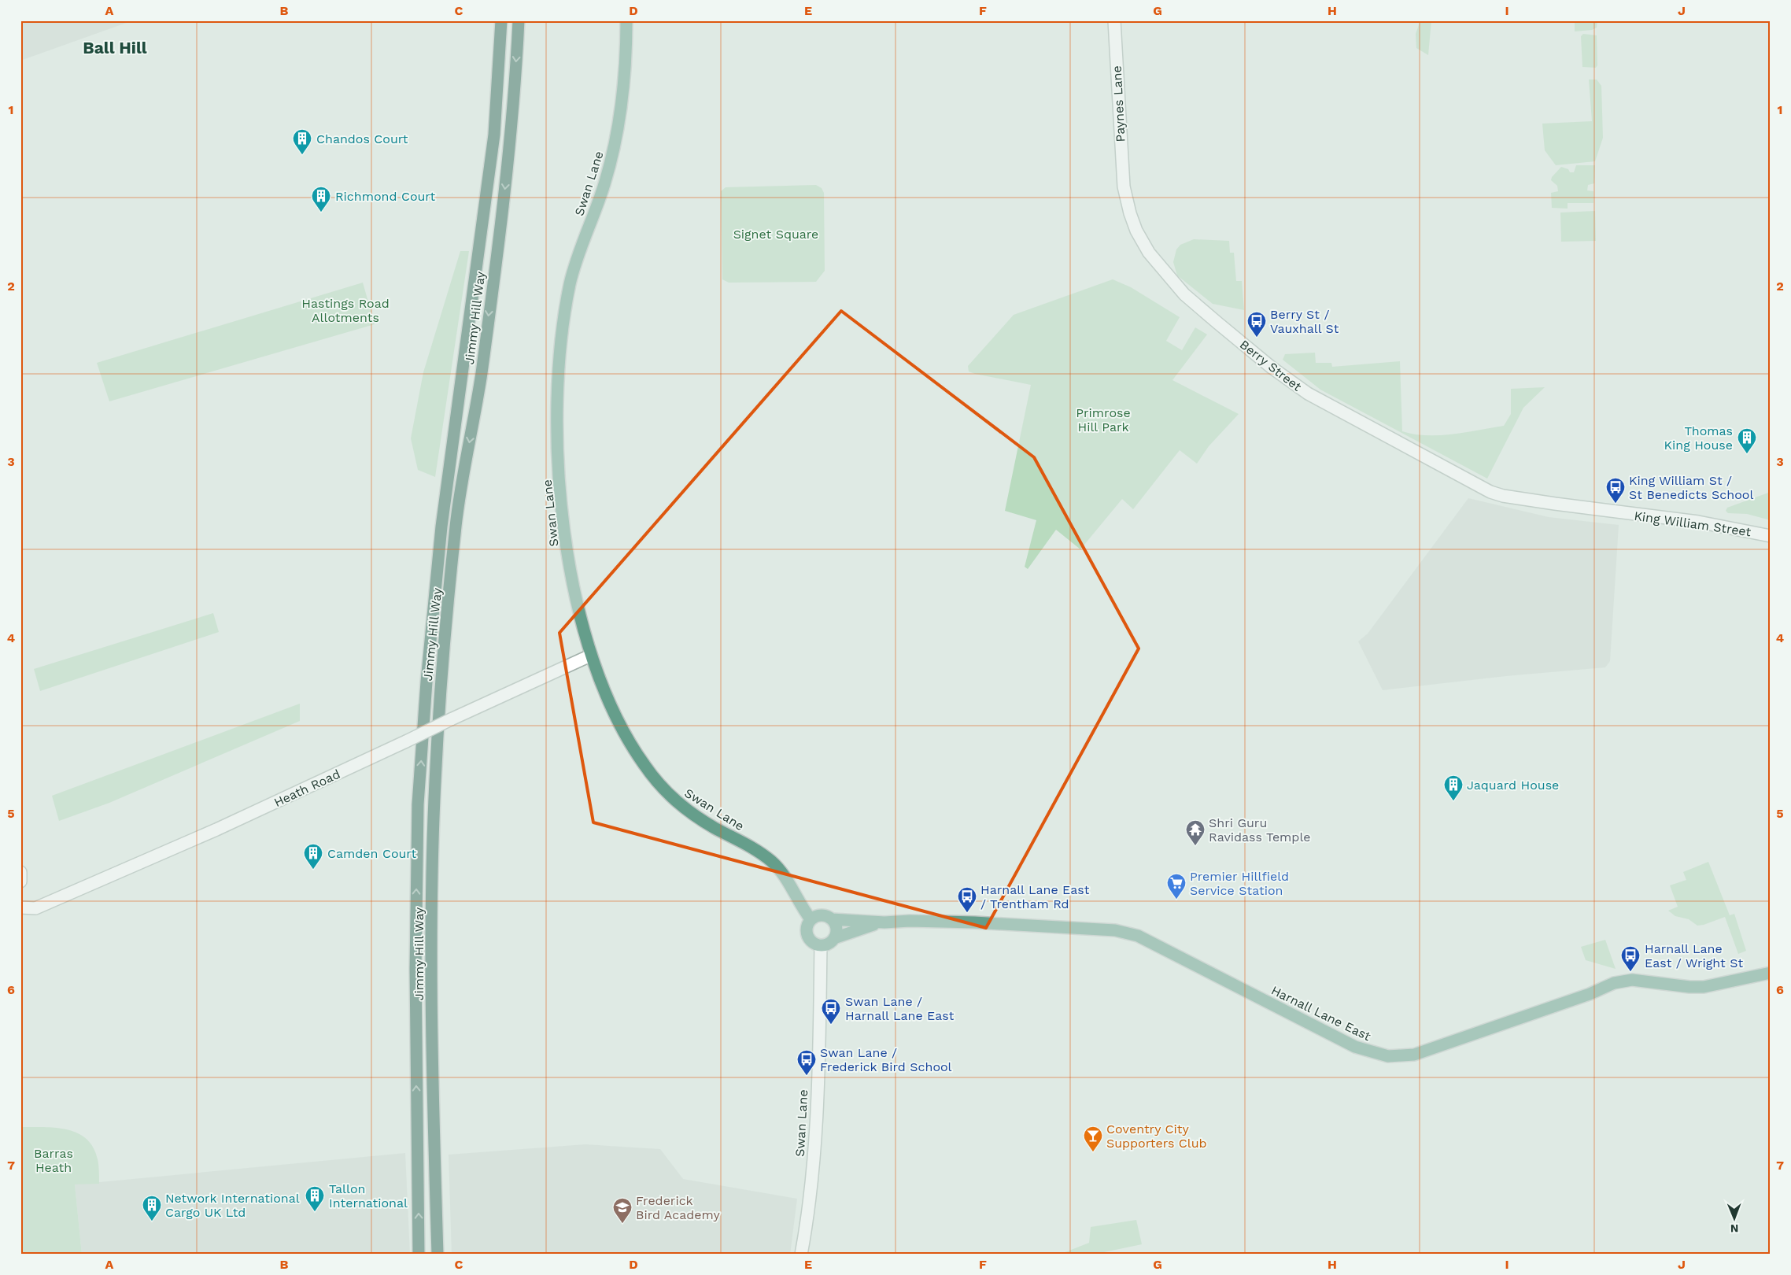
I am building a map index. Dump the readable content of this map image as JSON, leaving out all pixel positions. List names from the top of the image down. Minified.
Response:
{"streets":{"highway":["Jimmy Hill Way"],"main road":["Swan Lane","Harnall Lane East"],"street":["Paynes Lane","Berry Street","King William Street","Heath Road"]},"crossings":[["Paynes Lane","Berry Street"],["Swan Lane","Heath Road"],["Swan Lane","Harnall Lane East"],["Berry Street","King William Street"]],"districts":["Ball Hill"],"parks":["Signet Square","Hastings Road Allotments","Primrose Hill Park","Barras Heath"],"places":{"building":["Chandos Court","Richmond Court","Thomas King House","Jaquard House","Camden Court","Tallon International","Network International Cargo UK Ltd"],"bus stop":["Berry St / Vauxhall St","King William St / St Benedicts School","Harnall Lane East / Trentham Rd","Harnall Lane East / Wright St","Swan Lane / Harnall Lane East","Swan Lane / Frederick Bird School"],"temple":["Shri Guru Ravidass Temple"],"supermarket":["Premier Hillfield Service Station"],"bar":["Coventry City Supporters Club"],"school or university":["Frederick Bird Academy"]},"north":"bottom","grid":{"columns":["A","B","C","D","E","F","G","H","I","J"],"rows":["1","2","3","4","5","6","7"]}}
